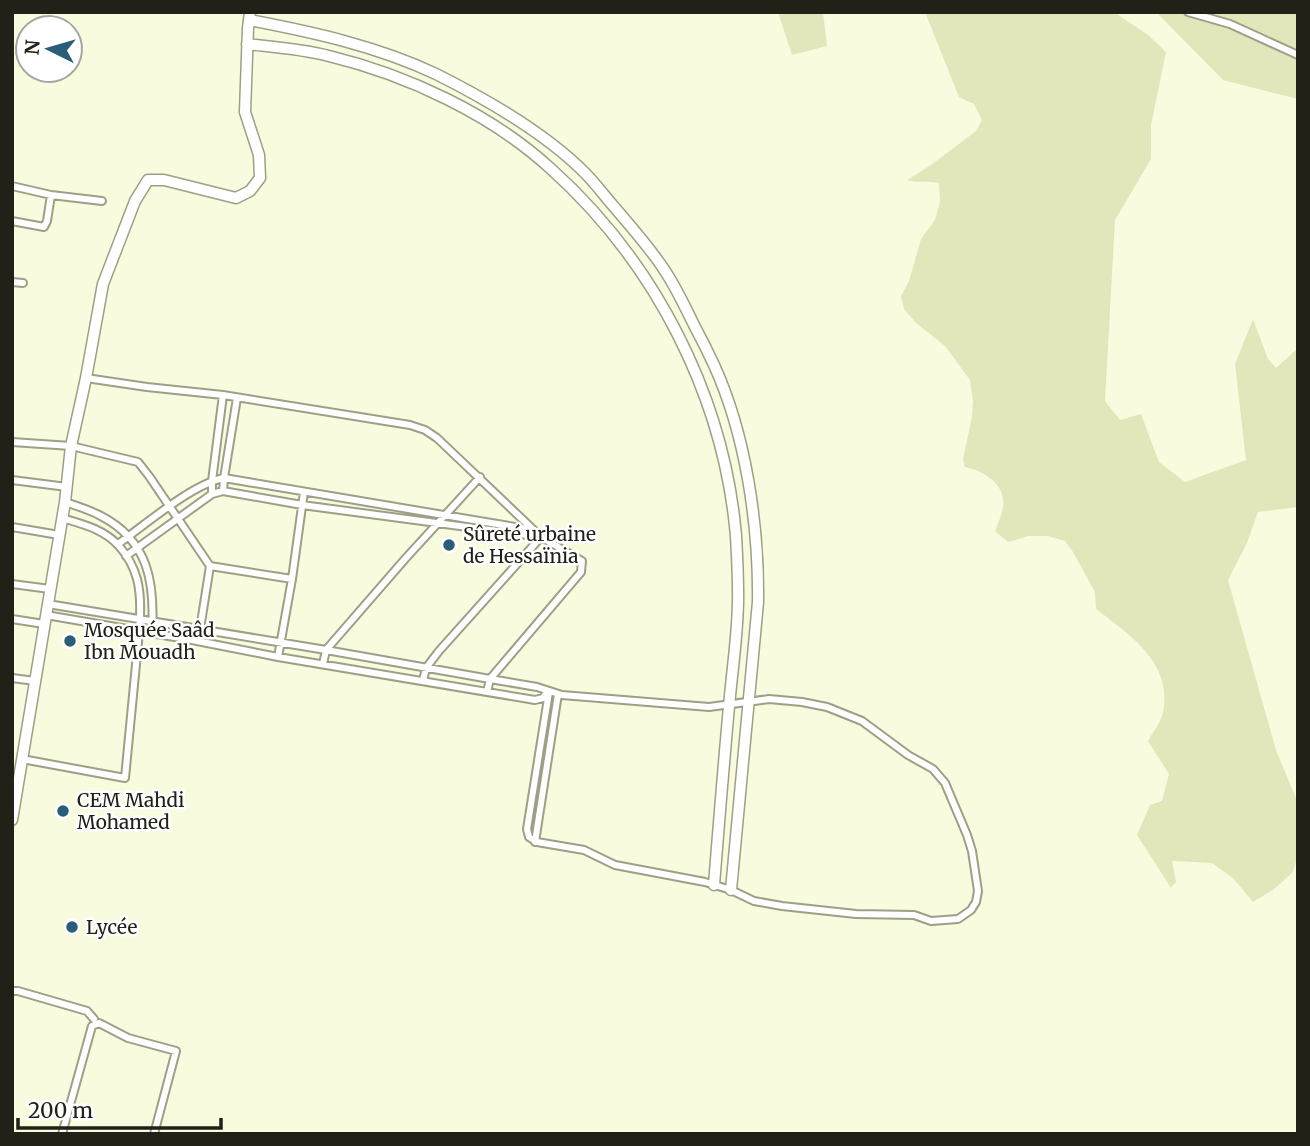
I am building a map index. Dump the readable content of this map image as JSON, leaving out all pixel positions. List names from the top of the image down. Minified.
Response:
{"places":["Sûreté urbaine de Hessaïnia","Mosquée Saâd Ibn Mouadh","CEM Mahdi Mohamed","Lycée"],"scale_bar":"200 m","north":"left"}
